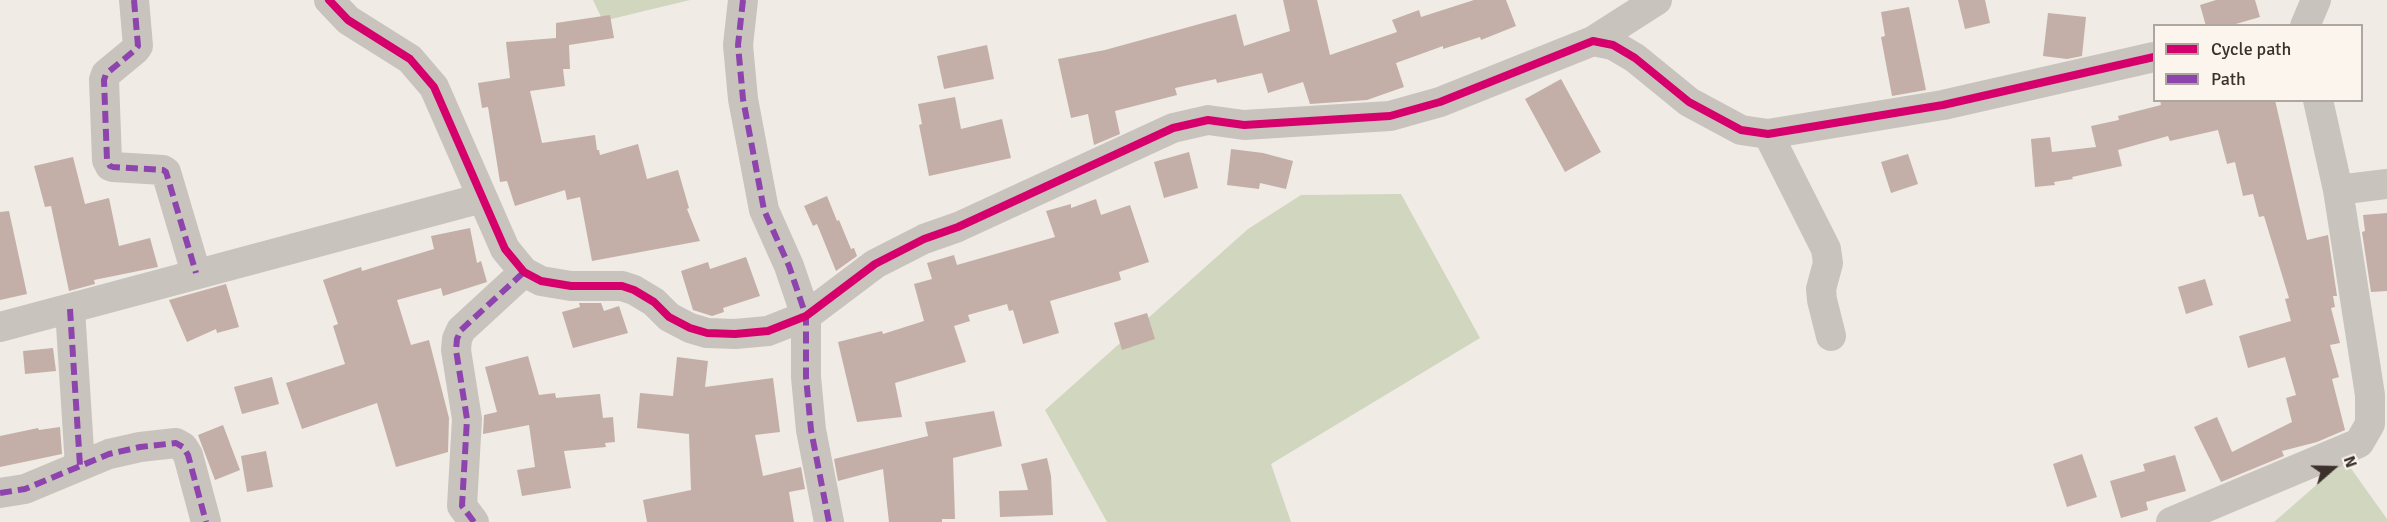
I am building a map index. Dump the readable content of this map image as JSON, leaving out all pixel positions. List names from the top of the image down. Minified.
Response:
{"legend":["Cycle path","Path"],"north":"right"}
